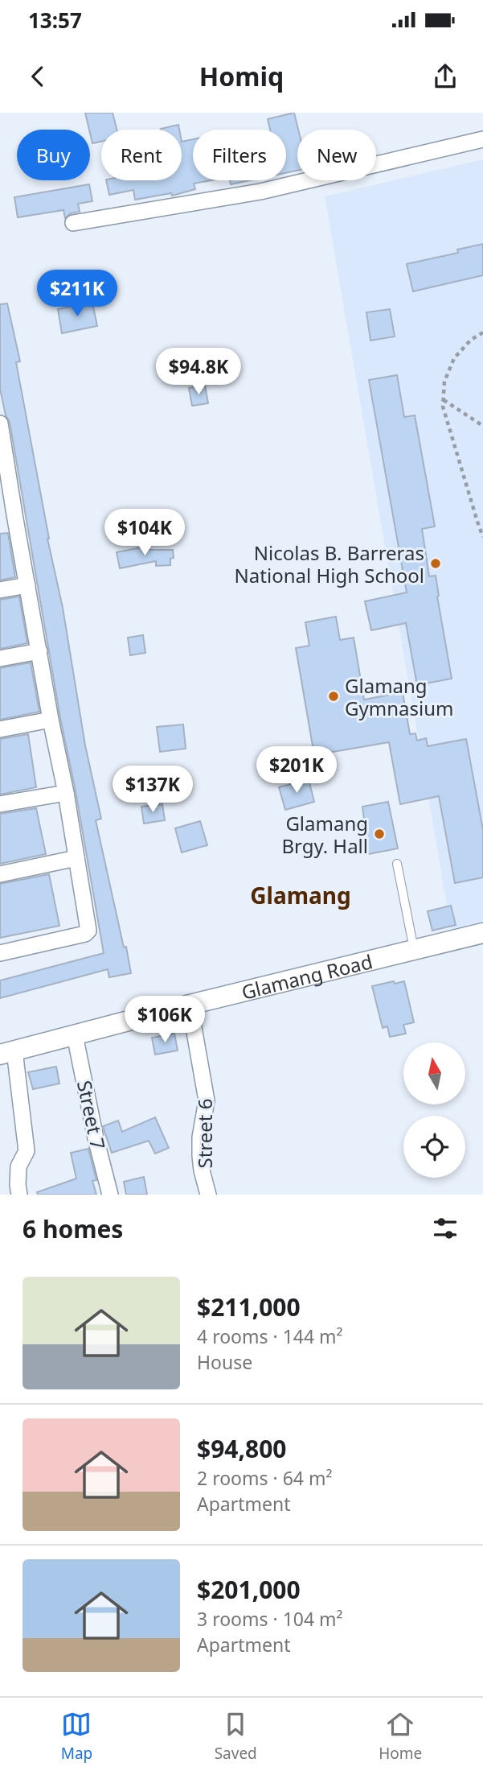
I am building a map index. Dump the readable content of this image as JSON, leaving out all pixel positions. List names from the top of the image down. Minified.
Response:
{"streets":{"street":["Glamang Road","Street 7","Street 6"]},"crossings":[["Glamang Road","Street 7"],["Glamang Road","Street 6"]],"districts":["Glamang"],"places":["Nicolas B. Barreras National High School","Glamang Gymnasium","Glamang Brgy. Hall"],"north":"top","page":{"status":"13:57","header":"Homiq","chip":["Buy","Rent","Filters","New"],"price":["$211K","$94.8K","$104K","$201K","$137K","$106K"],"heading":"6 homes","list":[{"name":"$211,000","note":"4 rooms · 144 m² · House"},{"name":"$94,800","note":"2 rooms · 64 m² · Apartment"},{"name":"$201,000","note":"3 rooms · 104 m² · Apartment"}],"tabs":["Map","Saved","Home"]}}
